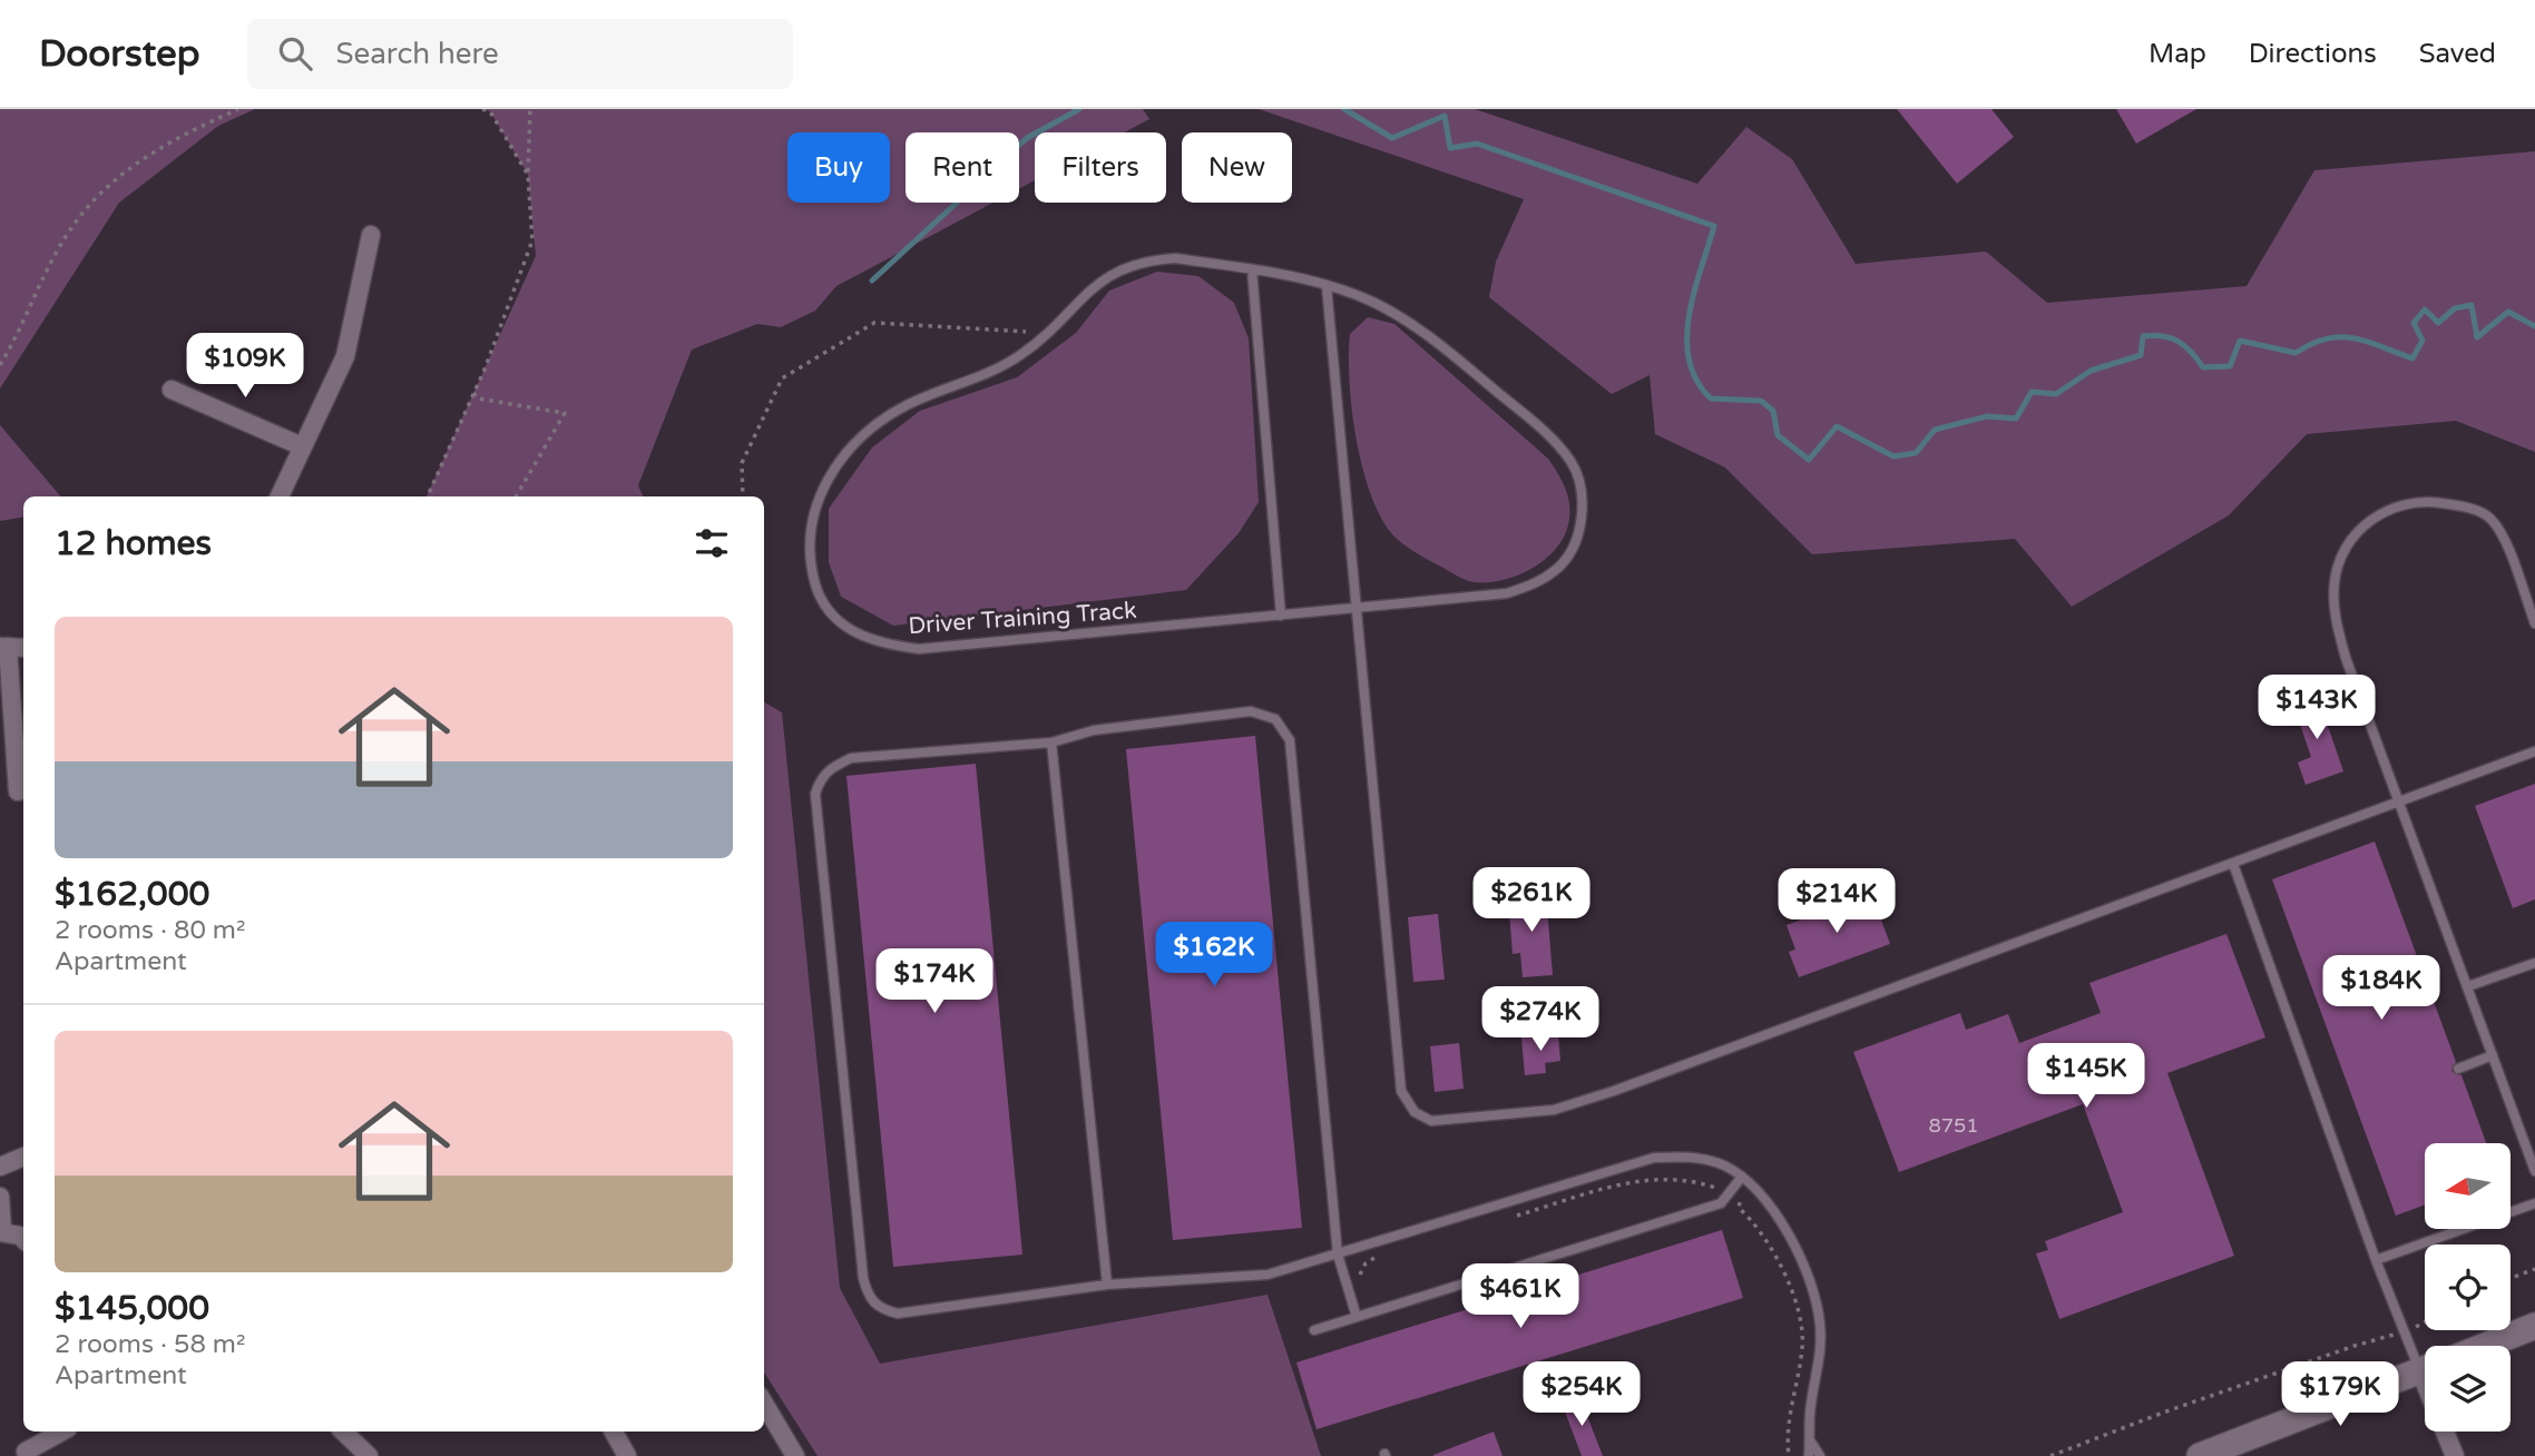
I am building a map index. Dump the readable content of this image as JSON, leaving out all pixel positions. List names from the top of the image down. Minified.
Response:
{"streets":{"lane":["Driver Training Track"]},"house_numbers":["8751"],"north":"left","page":{"header":"Doorstep","search":"Search here","nav":["Map","Directions","Saved"],"chip":["Buy","Rent","Filters","New"],"price":["$109K","$143K","$261K","$214K","$162K","$174K","$184K","$274K","$145K","$461K","$254K","$179K"],"heading":"12 homes","list":[{"name":"$162,000","note":"2 rooms · 80 m² · Apartment"},{"name":"$145,000","note":"2 rooms · 58 m² · Apartment"}]}}
